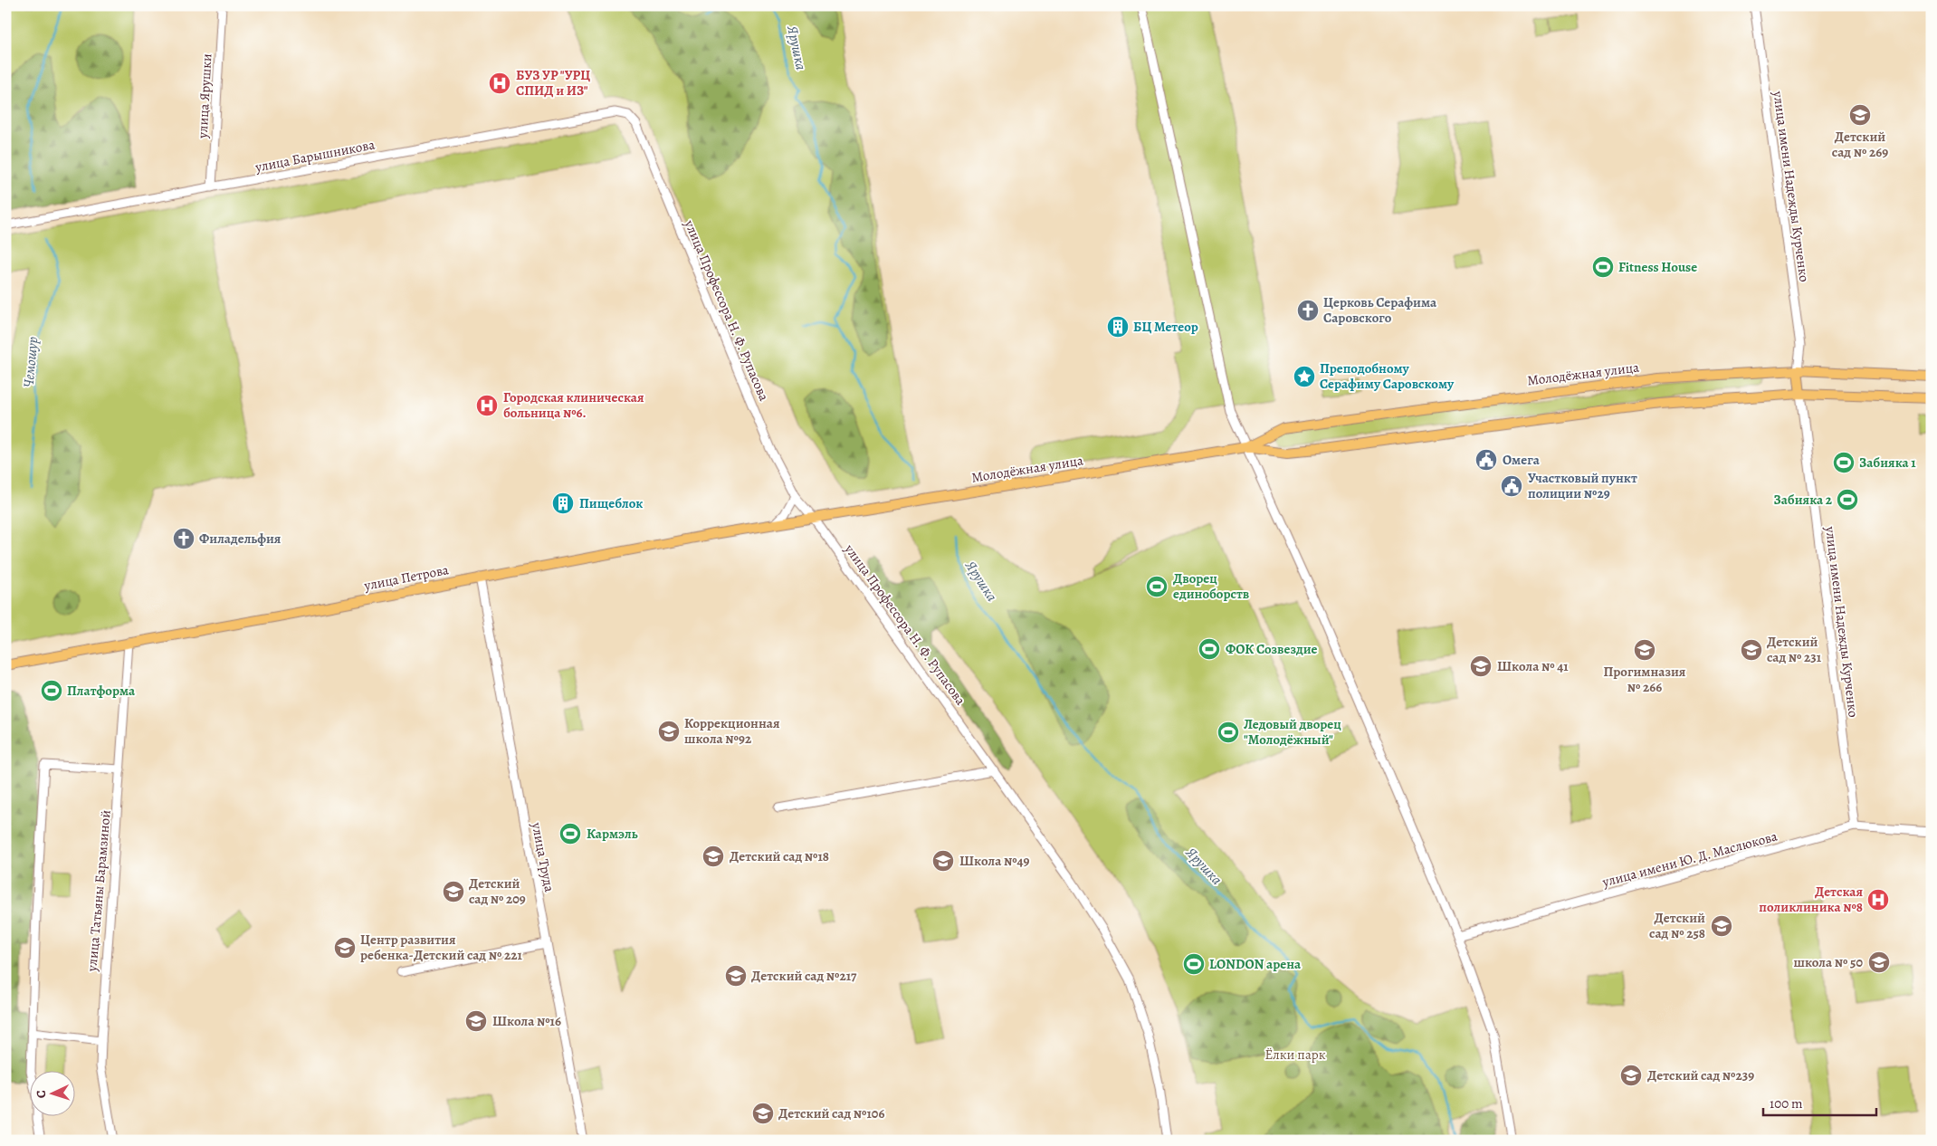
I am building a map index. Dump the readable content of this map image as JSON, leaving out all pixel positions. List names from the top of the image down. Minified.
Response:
{"streets":{"main road":["Молодёжная улица","улица Петрова"],"street":["улица Ярушки","улица Барышникова","улица имени Надежды Курченко","улица Профессора Н. Ф. Рупасова","улица Труда","улица имени Ю. Д. Маслюкова","улица Татьяны Барамзиной"]},"crossings":[["улица Ярушки","улица Барышникова"],["улица Барышникова","улица Профессора Н. Ф. Рупасова"],["улица имени Надежды Курченко","Молодёжная улица"],["улица имени Надежды Курченко","улица имени Ю. Д. Маслюкова"],["улица Профессора Н. Ф. Рупасова","Молодёжная улица"],["улица Профессора Н. Ф. Рупасова","улица Петрова"],["Молодёжная улица","улица Петрова"],["улица Петрова","улица Труда"],["улица Петрова","улица Татьяны Барамзиной"]],"water":["Ярушка","Чемошур"],"parks":["Ёлки парк"],"places":{"hospital":["БУЗ УР \"УРЦ СПИД и ИЗ\"","Городская клиническая больница №6.","Детская поликлиника №8"],"school or university":["Детский сад № 269","Прогимназия № 266","Детский сад № 231","Школа № 41","Коррекционная школа №92","Детский сад №18","Школа №49","Детский сад № 209","Детский сад № 258","Центр развития ребенка-Детский сад № 221","школа № 50","Детский сад №217","Школа №16","Детский сад №239","Детский сад №106"],"sports":["Fitness House","Забияка 1","Забияка 2","Дворец единоборств","ФОК Созвездие","Платформа","Ледовый дворец \"Молодёжный\"","Кармэль","LONDON арена"],"church":["Церковь Серафима Саровского","Филадельфия"],"building":["БЦ Метеор","Пищеблок"],"place":["Преподобному Серафиму Саровскому"],"public building":["Омега","Участковый пункт полиции №29"]},"scale_bar":"100 m","north":"left"}
